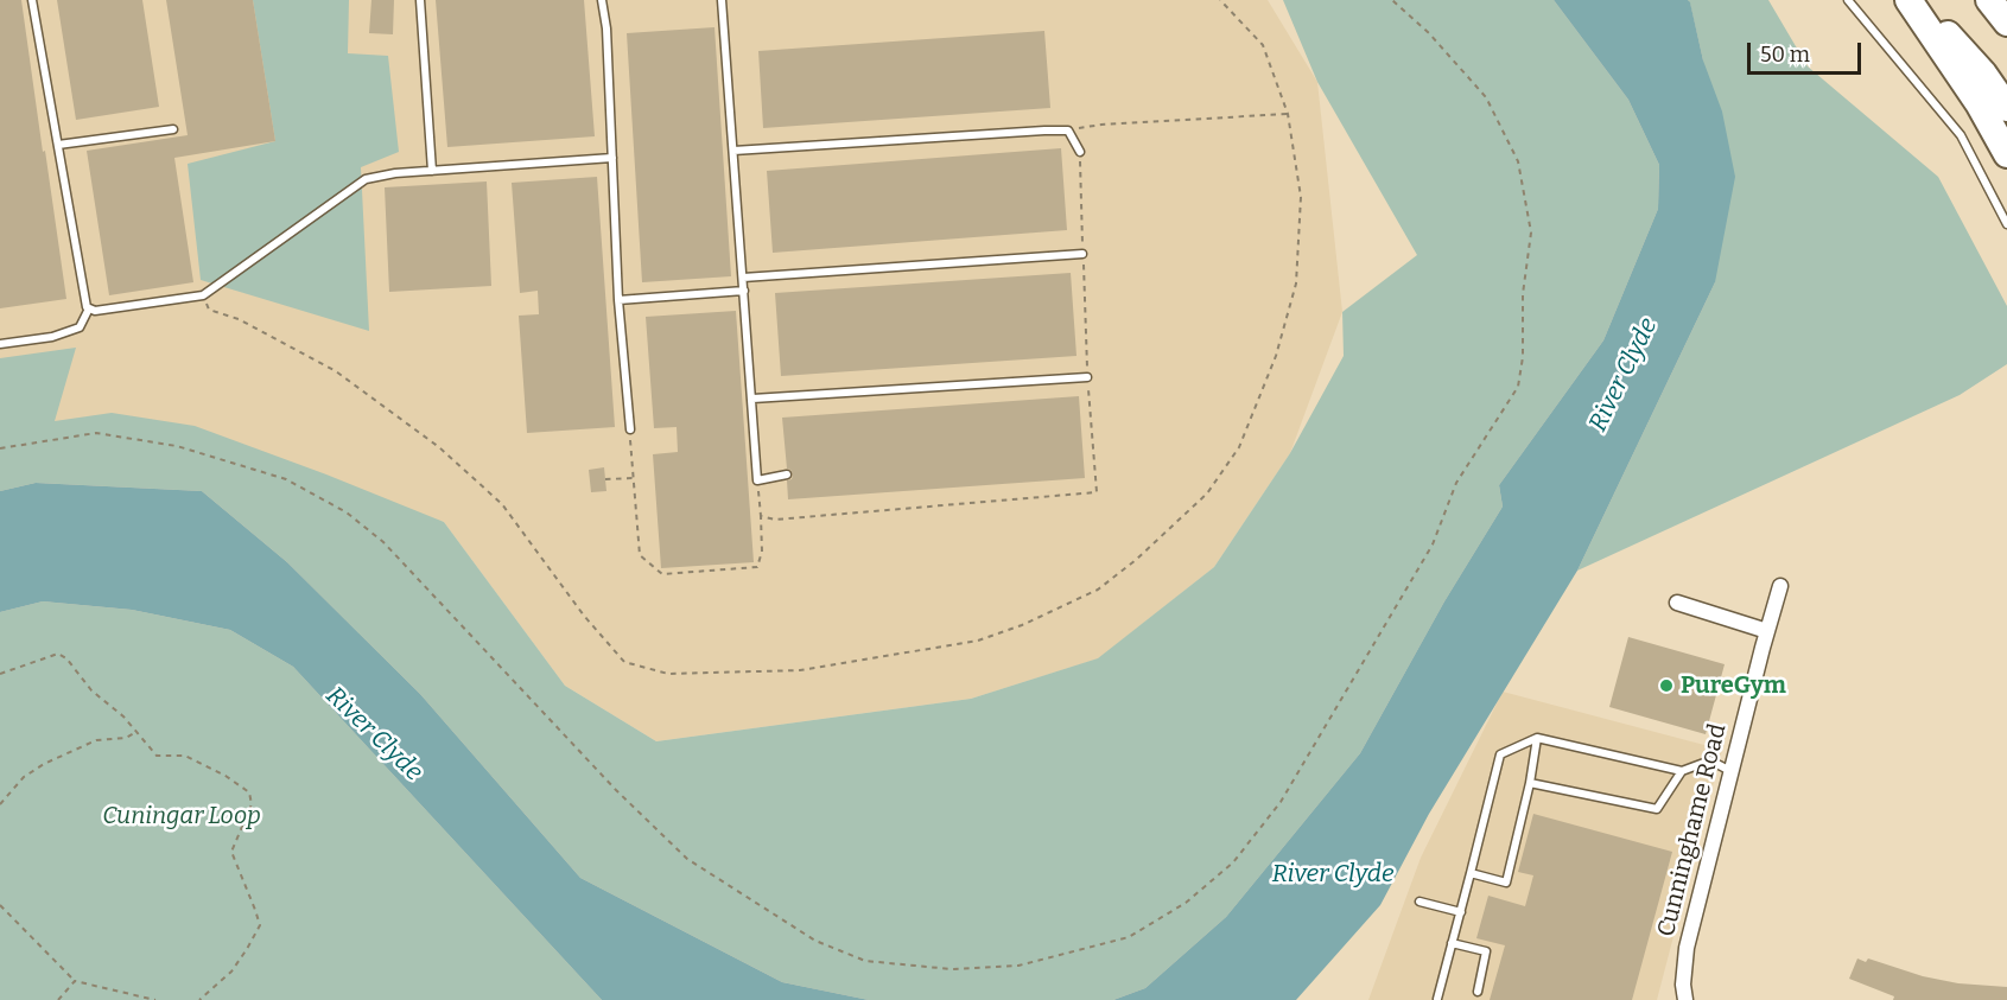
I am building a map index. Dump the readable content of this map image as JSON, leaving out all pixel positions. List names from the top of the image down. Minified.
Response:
{"streets":{"street":["Cunninghame Road"]},"water":["River Clyde"],"parks":["Cuningar Loop"],"places":["PureGym"],"scale_bar":"50 m"}
